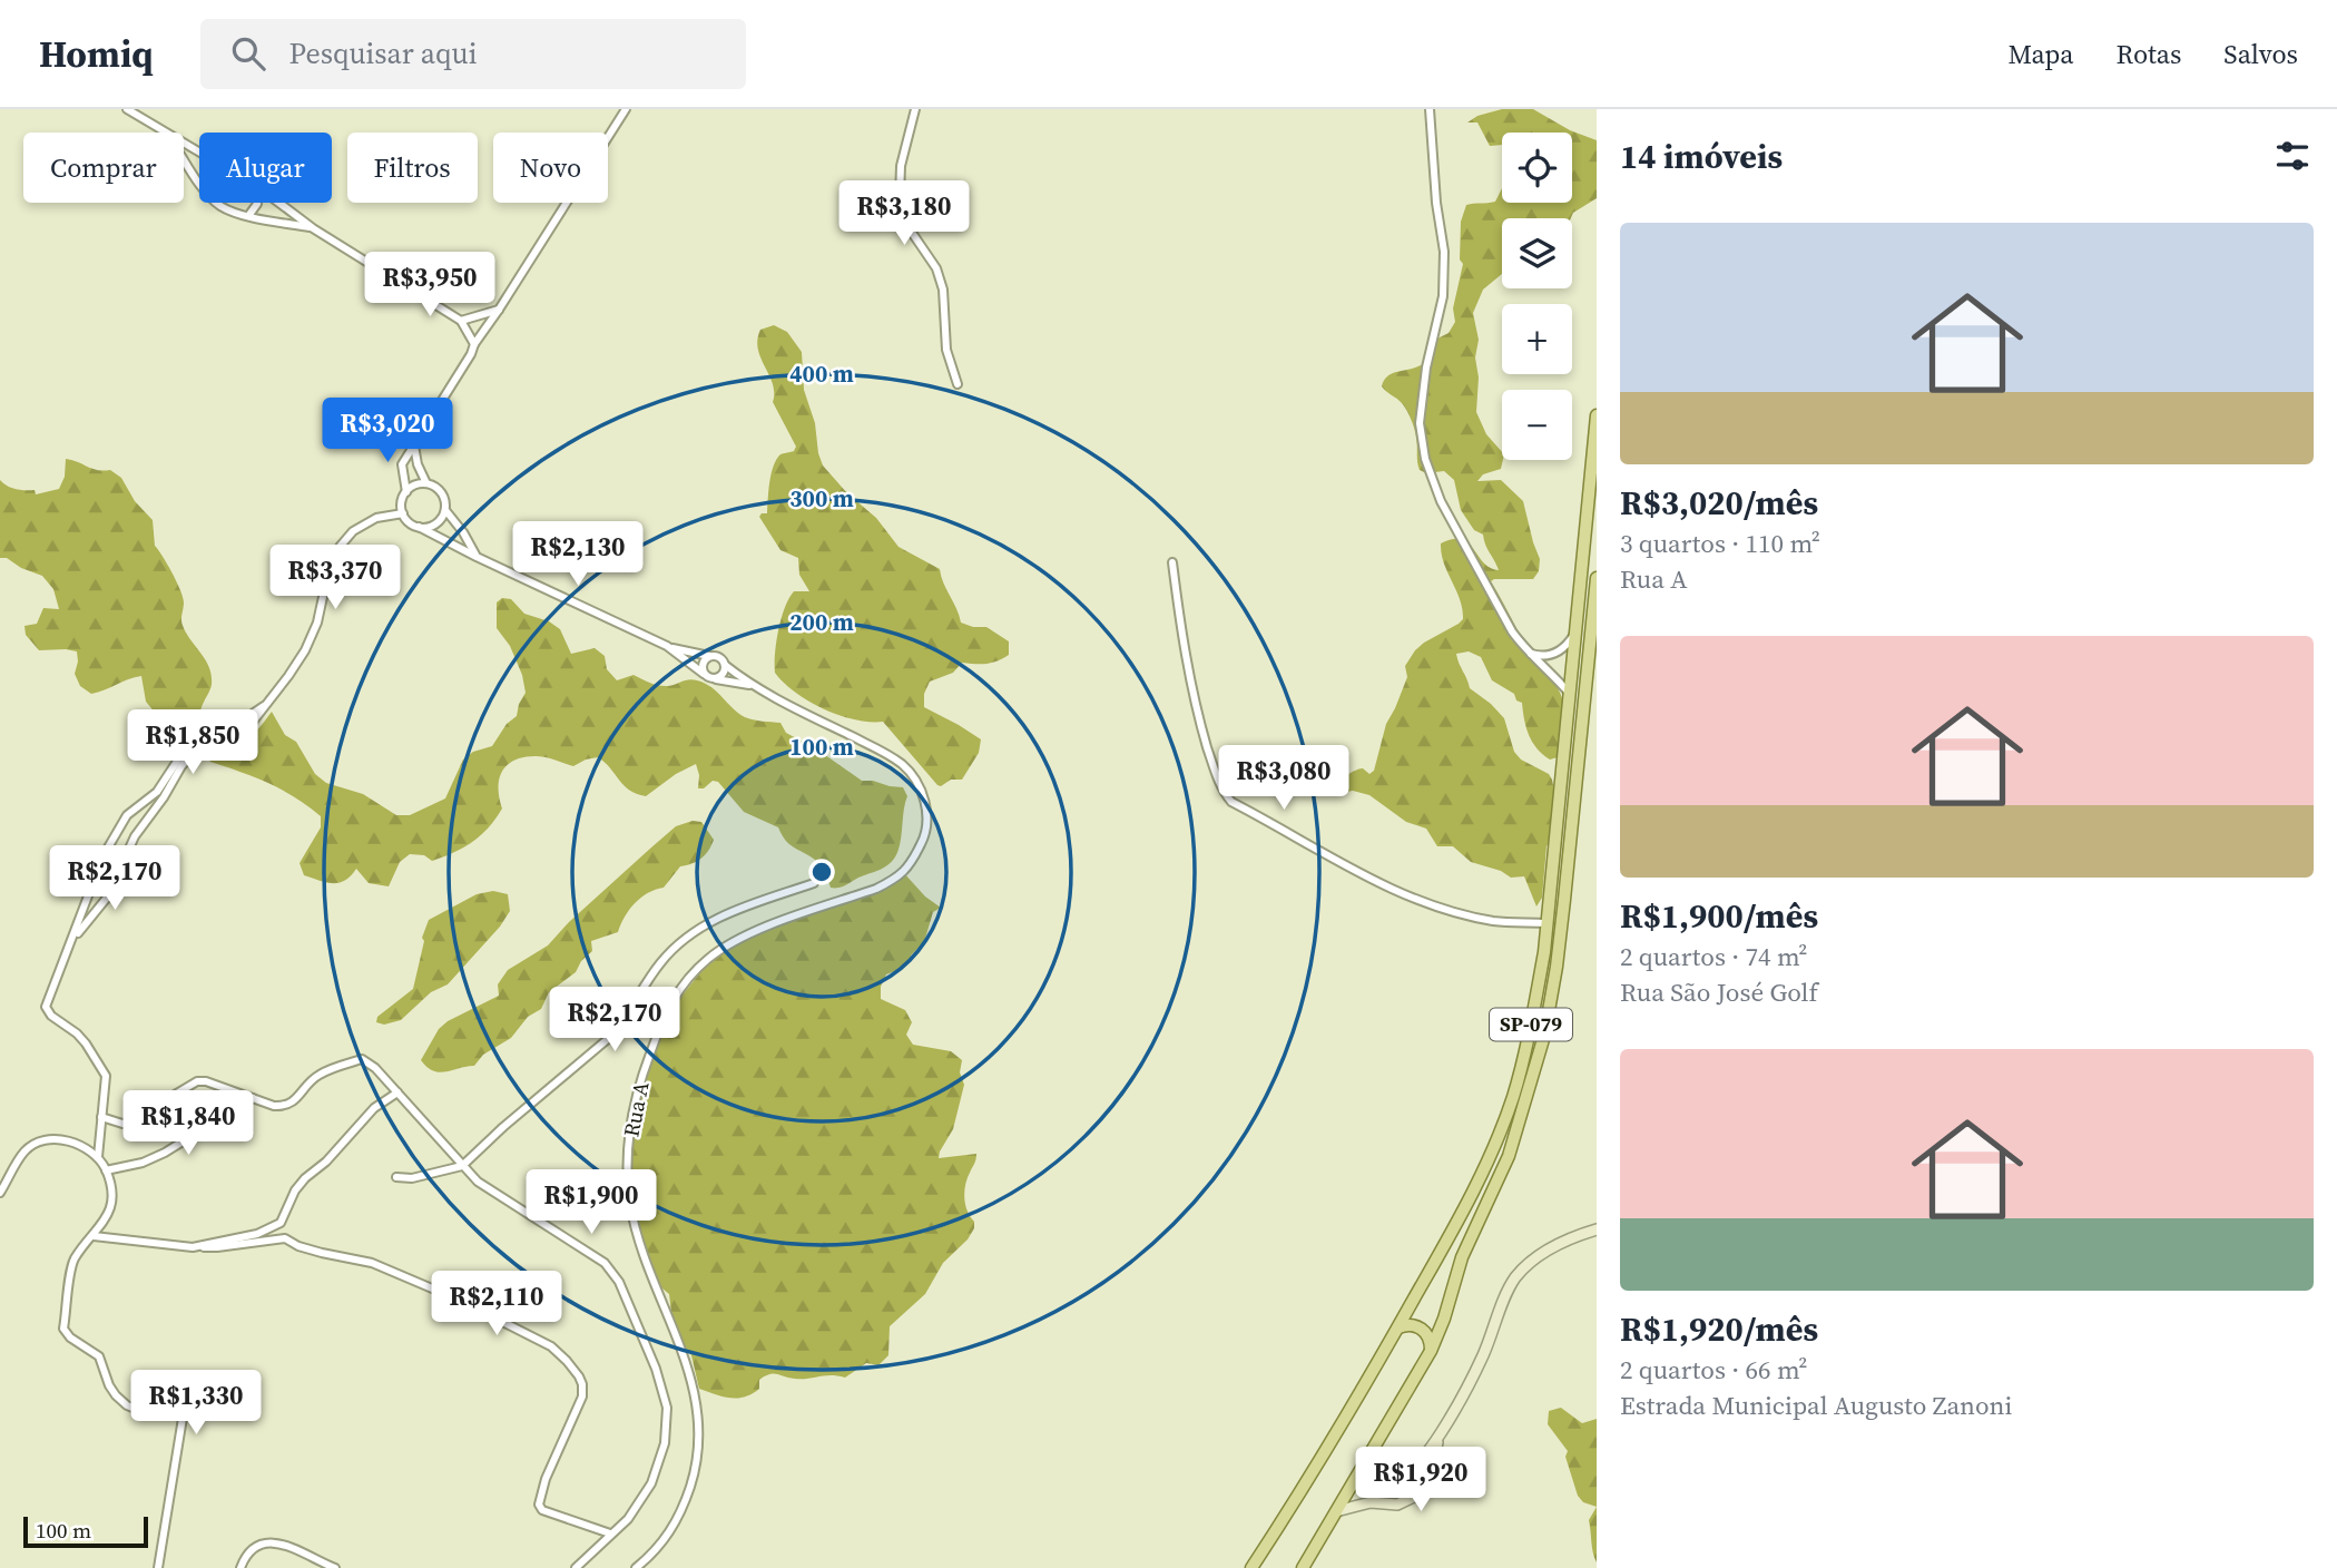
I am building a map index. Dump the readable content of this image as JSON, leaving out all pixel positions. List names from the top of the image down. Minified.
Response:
{"streets":{"main road":["SP-079"],"street":["Rua A"]},"scale_bar":"100 m","page":{"header":"Homiq","search":"Pesquisar aqui","nav":["Mapa","Rotas","Salvos"],"heading":"14 imóveis","map_buttons":["+","−"],"chip":["Comprar","Alugar","Filtros","Novo"],"price":["R$3,180","R$3,950","R$3,020","R$2,130","R$3,370","R$1,850","R$3,080","R$2,170","R$2,170","R$1,840","R$1,900","R$2,110","R$1,330","R$1,920"],"list":[{"name":"R$3,020/mês","note":"3 quartos · 110 m² · Rua A"},{"name":"R$1,900/mês","note":"2 quartos · 74 m² · Rua São José Golf"},{"name":"R$1,920/mês","note":"2 quartos · 66 m² · Estrada Municipal Augusto Zanoni"}],"scale":"100 m"},"rings":["400 m","300 m","200 m","100 m"]}
